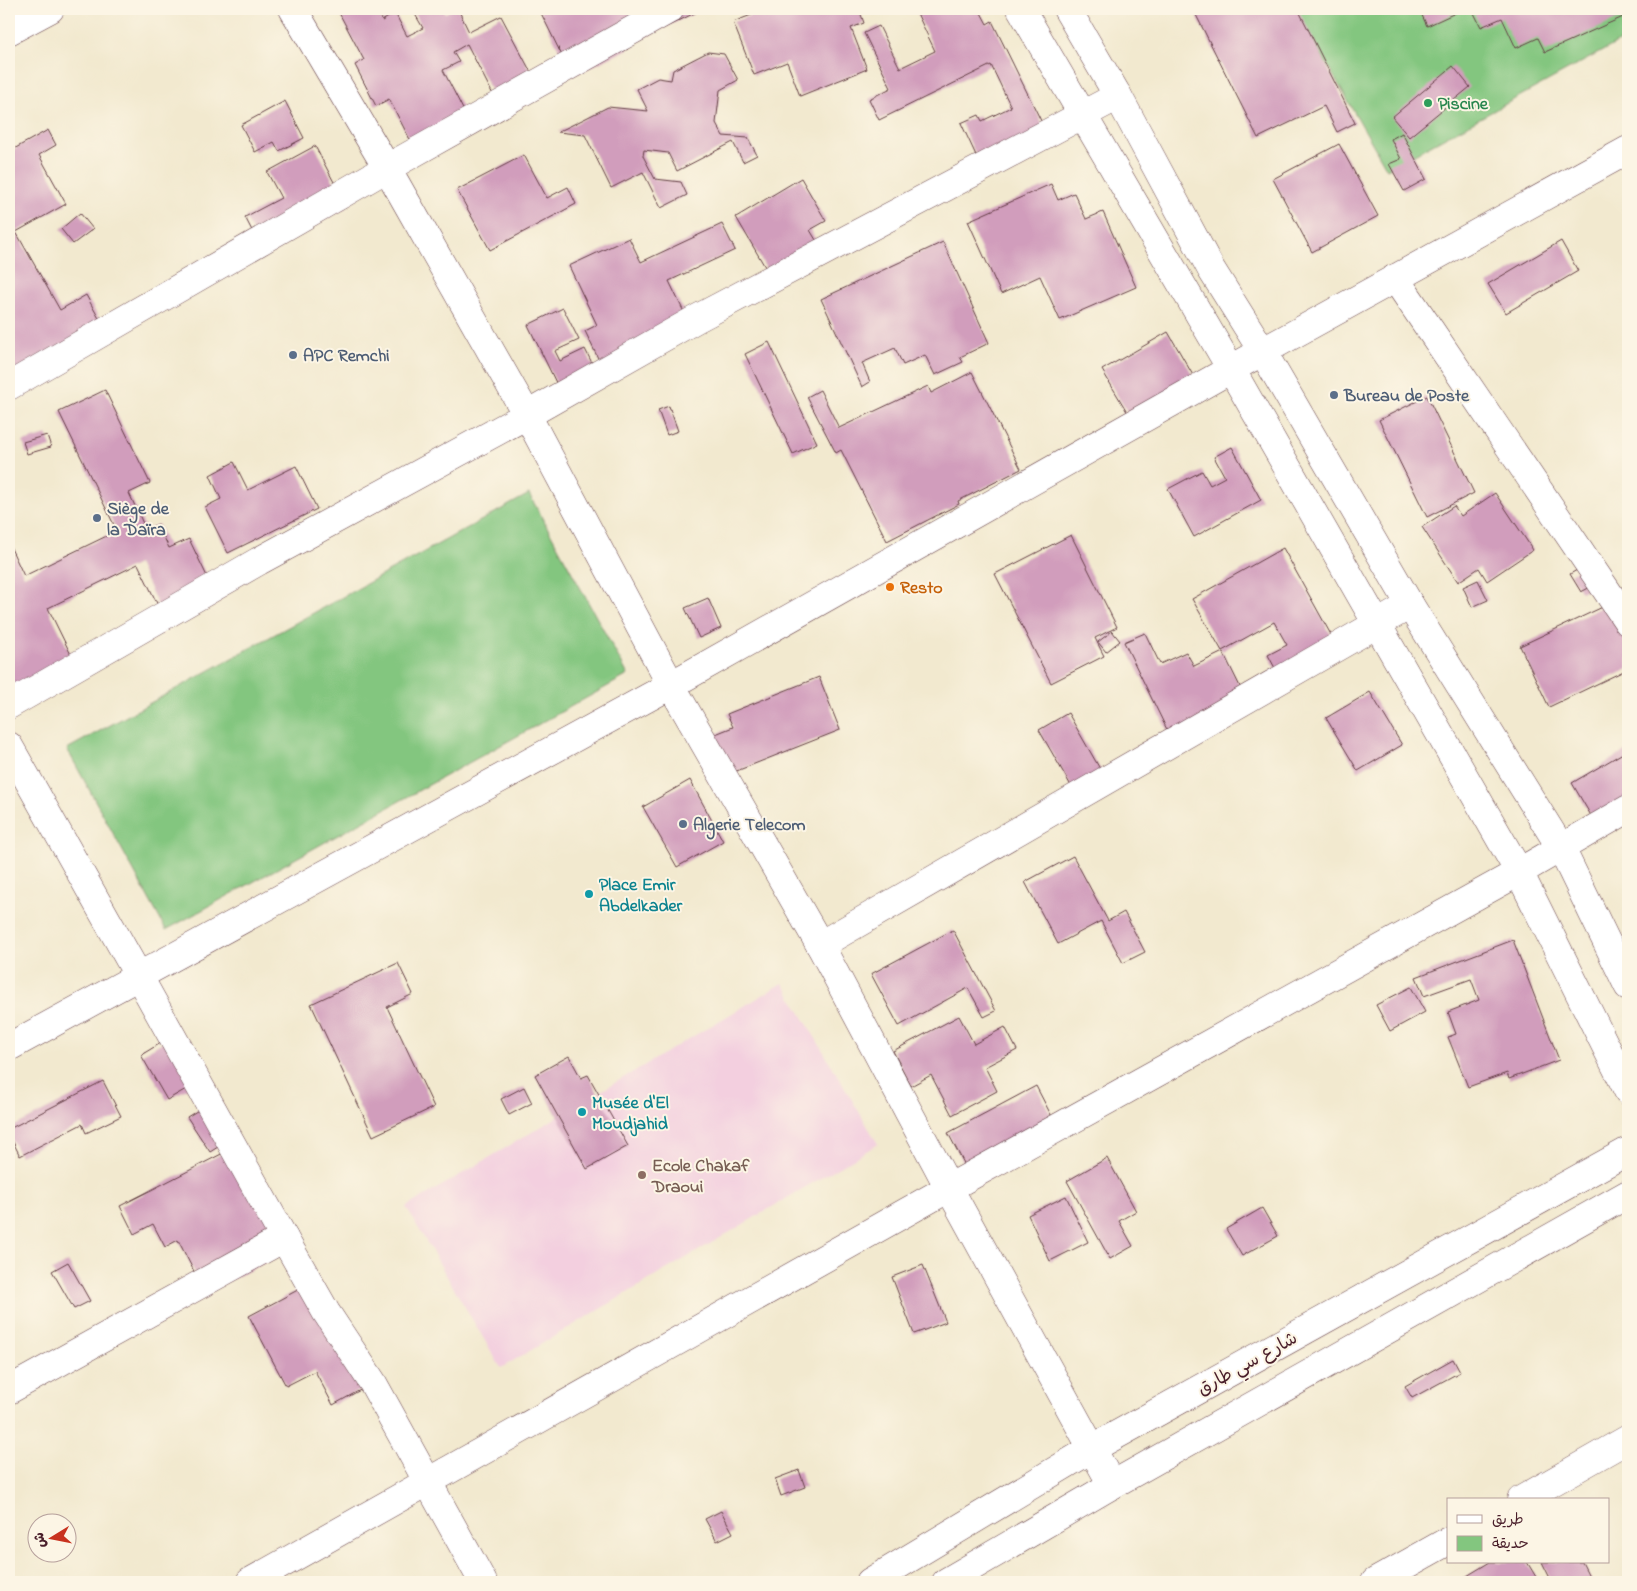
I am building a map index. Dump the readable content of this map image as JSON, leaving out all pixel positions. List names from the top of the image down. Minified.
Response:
{"streets":{"street":["شارع سي طارق"]},"places":["Piscine","APC Remchi","Bureau de Poste","Siège de la Daïra","Resto","Algerie Telecom","Place Emir Abdelkader","Musée d'El Moudjahid","Ecole Chakaf Draoui"],"legend":["طريق","حديقة"],"north":"left"}
